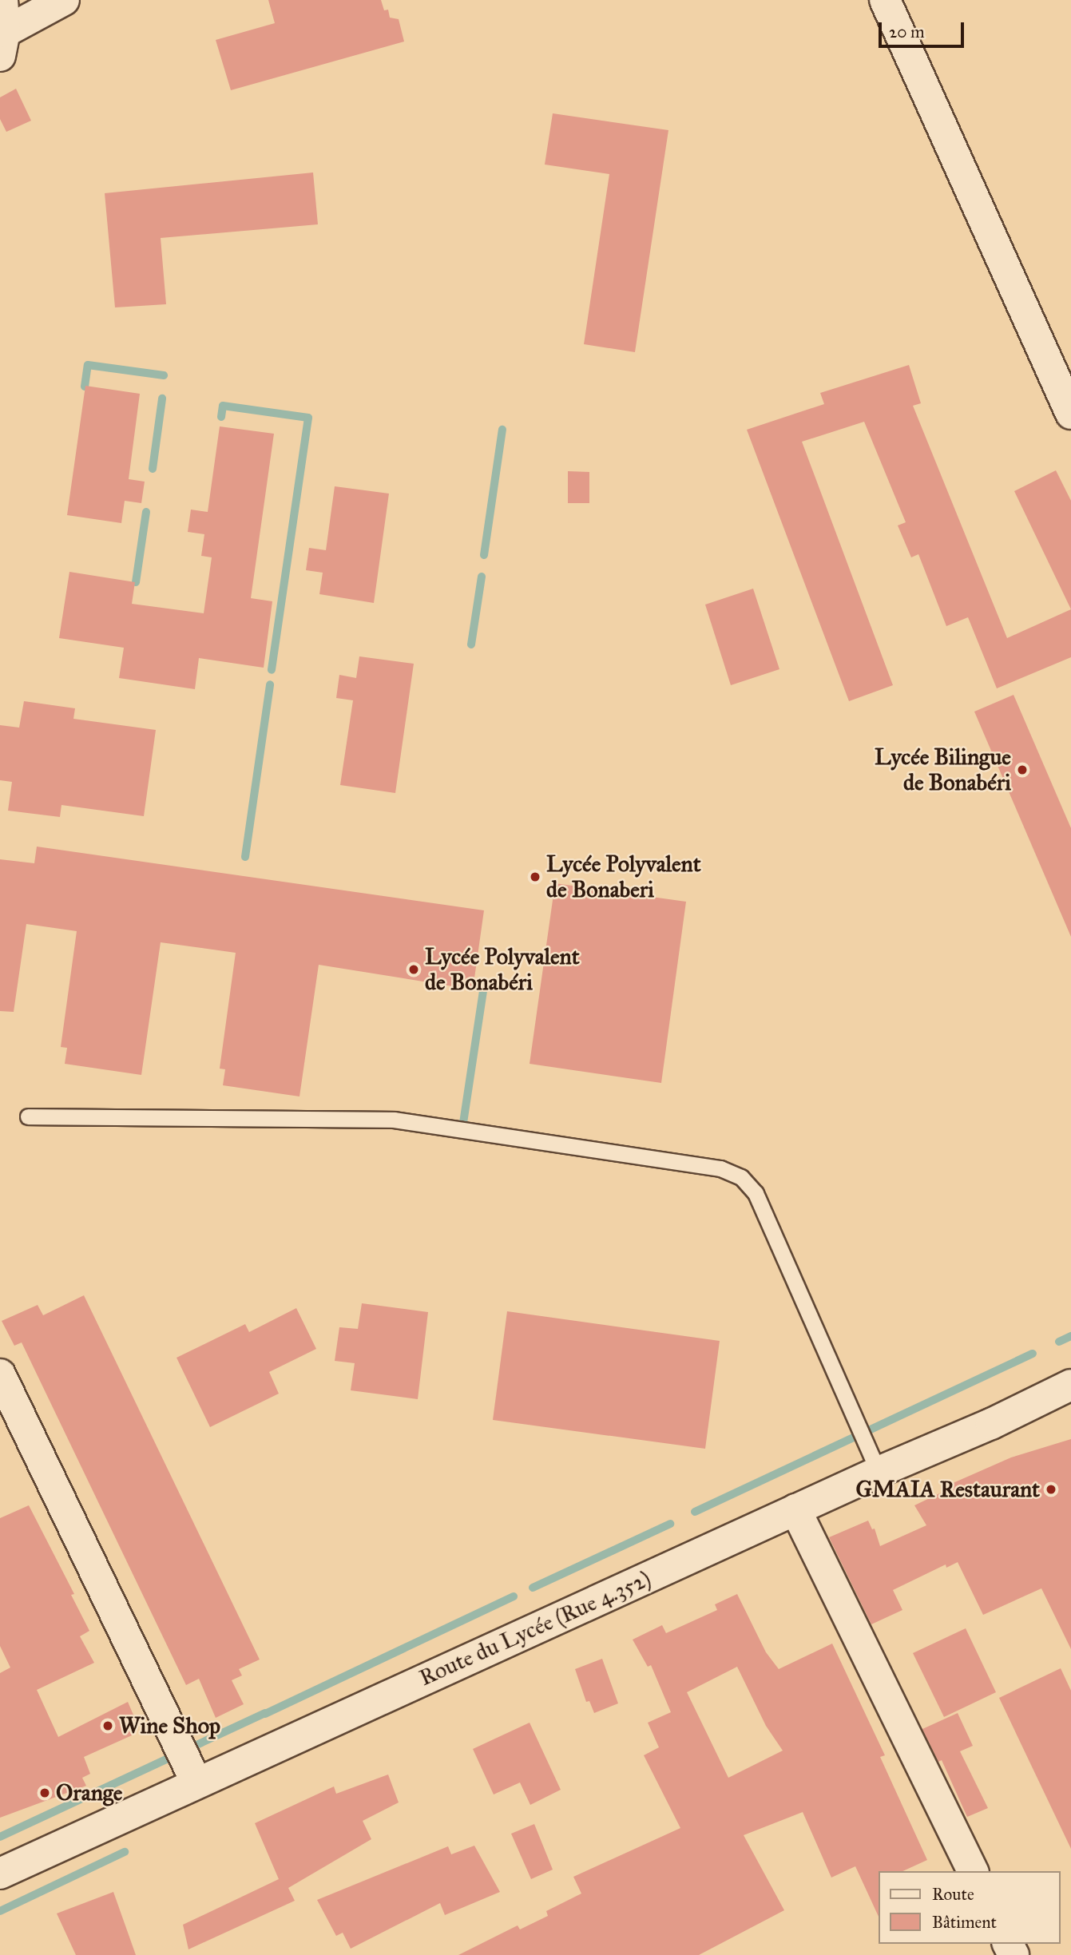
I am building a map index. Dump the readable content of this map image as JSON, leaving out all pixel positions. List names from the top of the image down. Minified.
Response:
{"streets":{"street":["Route du Lycée (Rue 4.352)"]},"places":["Lycée Bilingue de Bonabéri","Lycée Polyvalent de Bonaberi","Lycée Polyvalent de Bonabéri","GMAIA Restaurant","Wine Shop","Orange"],"legend":["Route","Bâtiment"],"scale_bar":"20 m"}
